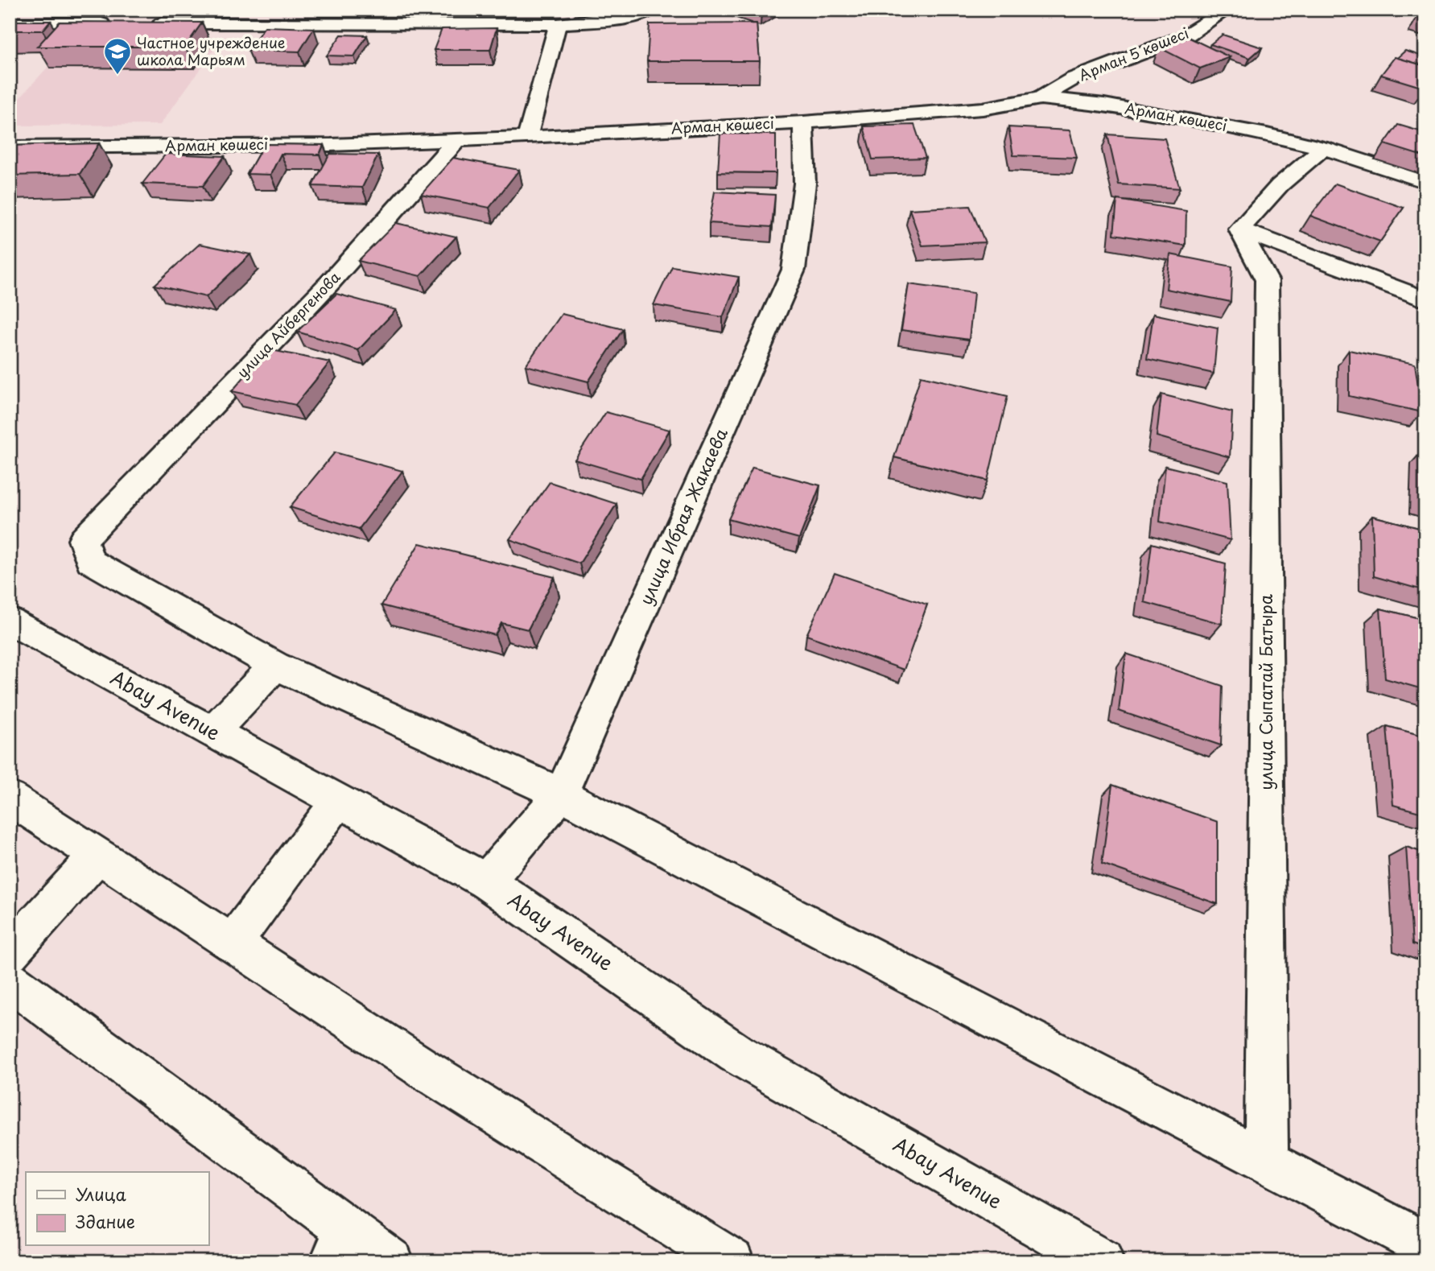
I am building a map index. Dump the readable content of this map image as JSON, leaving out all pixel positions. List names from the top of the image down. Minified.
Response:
{"streets":{"street":["Арман 5 көшесі","Арман көшесі","улица Айбергенова","улица Ибрая Жакаева","улица Сыпатай Батыра","Abay Avenue"]},"crossings":[["Арман 5 көшесі","Арман көшесі"],["Арман көшесі","улица Айбергенова"],["Арман көшесі","улица Ибрая Жакаева"],["улица Ибрая Жакаева","Abay Avenue"]],"places":{"school or university":["Частное учреждение школа Марьям"]},"legend":["Улица","Здание"]}
